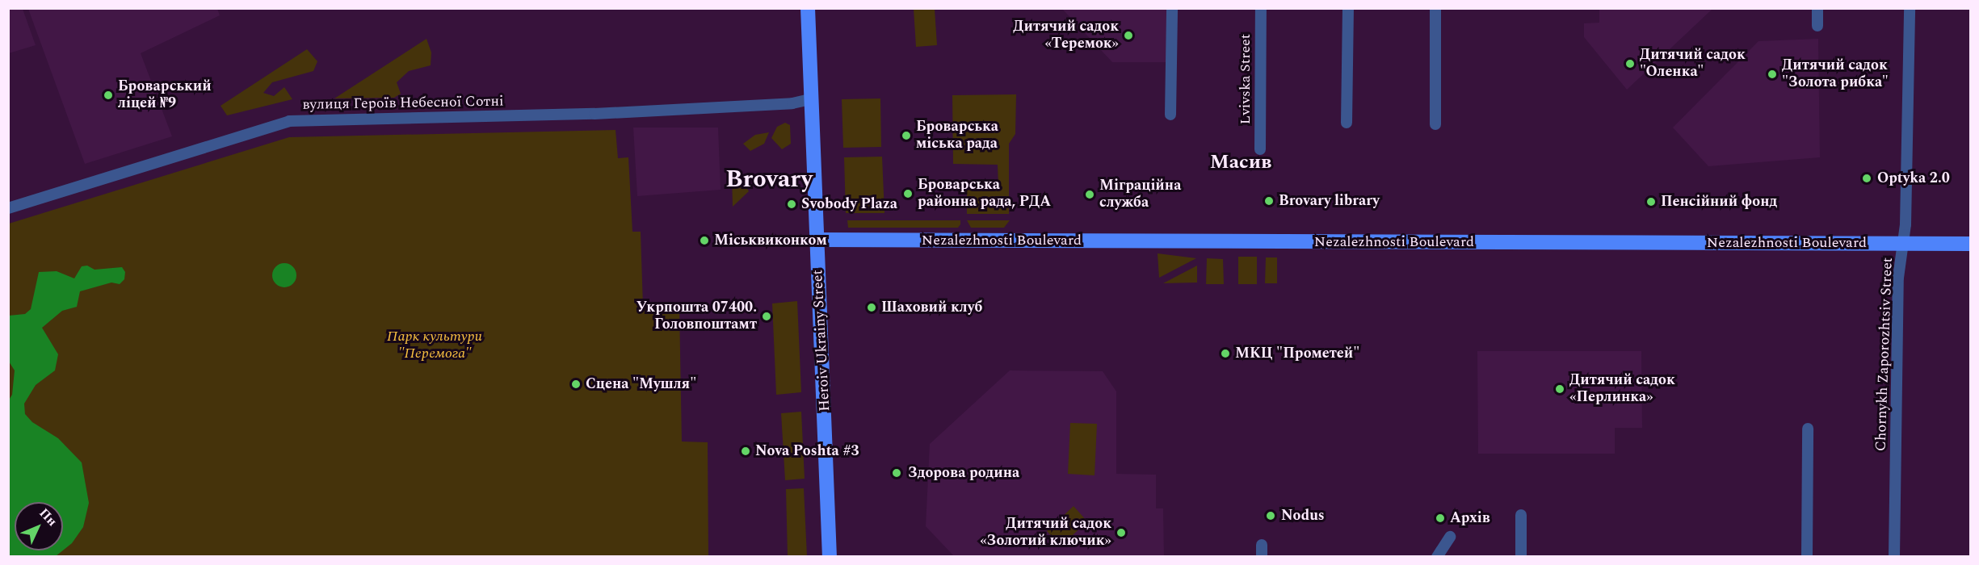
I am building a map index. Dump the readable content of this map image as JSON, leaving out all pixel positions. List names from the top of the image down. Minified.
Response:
{"streets":{"main road":["Nezalezhnosti Boulevard","Heroiv Ukrainy Street"],"street":["Lvivska Street","вулиця Героїв Небесної Сотні","Chornykh Zaporozhtsiv Street"]},"crossings":[["вулиця Героїв Небесної Сотні","Heroiv Ukrainy Street"],["Nezalezhnosti Boulevard","Heroiv Ukrainy Street"],["Nezalezhnosti Boulevard","Chornykh Zaporozhtsiv Street"]],"districts":["Масив","Brovary"],"parks":["Парк культури \"Перемога\""],"places":["Дитячий садок «Теремок»","Дитячий садок \"Оленка\"","Дитячий садок \"Золота рибка\"","Броварський ліцей №9","Броварська міська рада","Optyka 2.0","Броварська районна рада, РДА","Міграційна служба","Brovary library","Пенсійний фонд","Svobody Plaza","Міськвиконком","Шаховий клуб","Укрпошта 07400. Головпоштамт","МКЦ \"Прометей\"","Сцена \"Мушля\"","Дитячий садок «Перлинка»","Nova Poshta #3","Здорова родина","Nodus","Архів","Дитячий садок «Золотий ключик»"],"north":"top right"}
